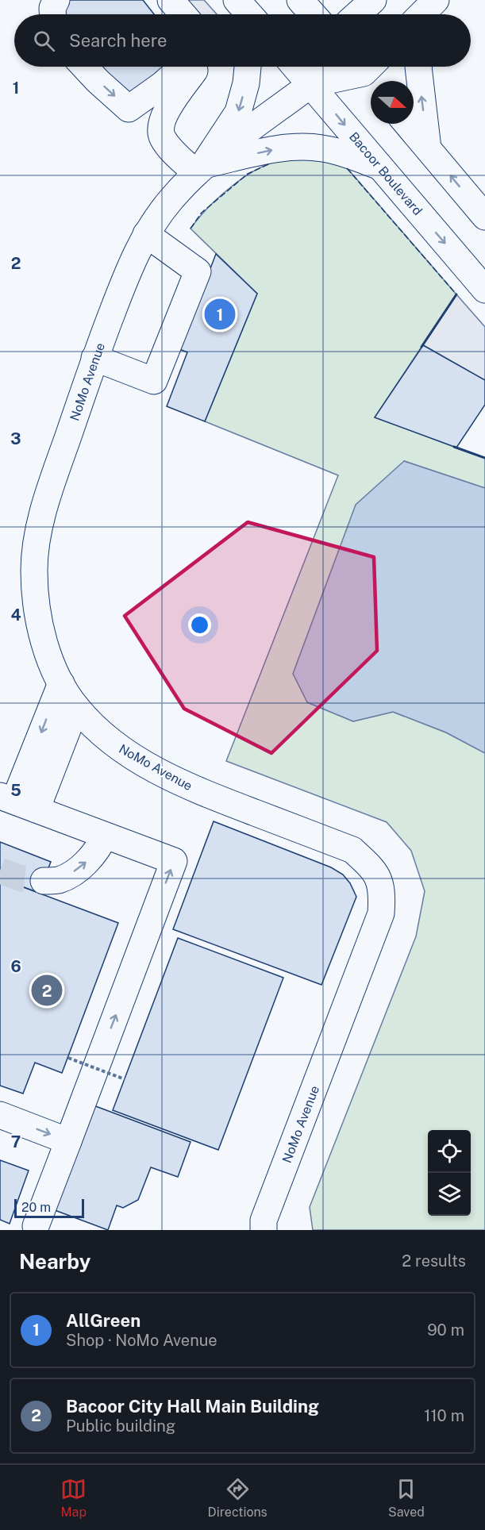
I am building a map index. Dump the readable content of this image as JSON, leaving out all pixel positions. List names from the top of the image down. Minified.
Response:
{"streets":{"street":["Bacoor Boulevard","NoMo Avenue"]},"crossings":[["Bacoor Boulevard","NoMo Avenue"]],"scale_bar":"20 m","north":"right","page":{"search":"Search here","pins":["1","2"],"scale":"20 m","heading":["Nearby","2 results"],"list":[{"mark":"1","name":"AllGreen","note":"Shop · NoMo Avenue","value":"90 m"},{"mark":"2","name":"Bacoor City Hall Main Building","note":"Public building","value":"110 m"}],"nav":["Map","Directions","Saved"]},"grid":{"rows":["1","2","3","4","5","6","7"]}}
